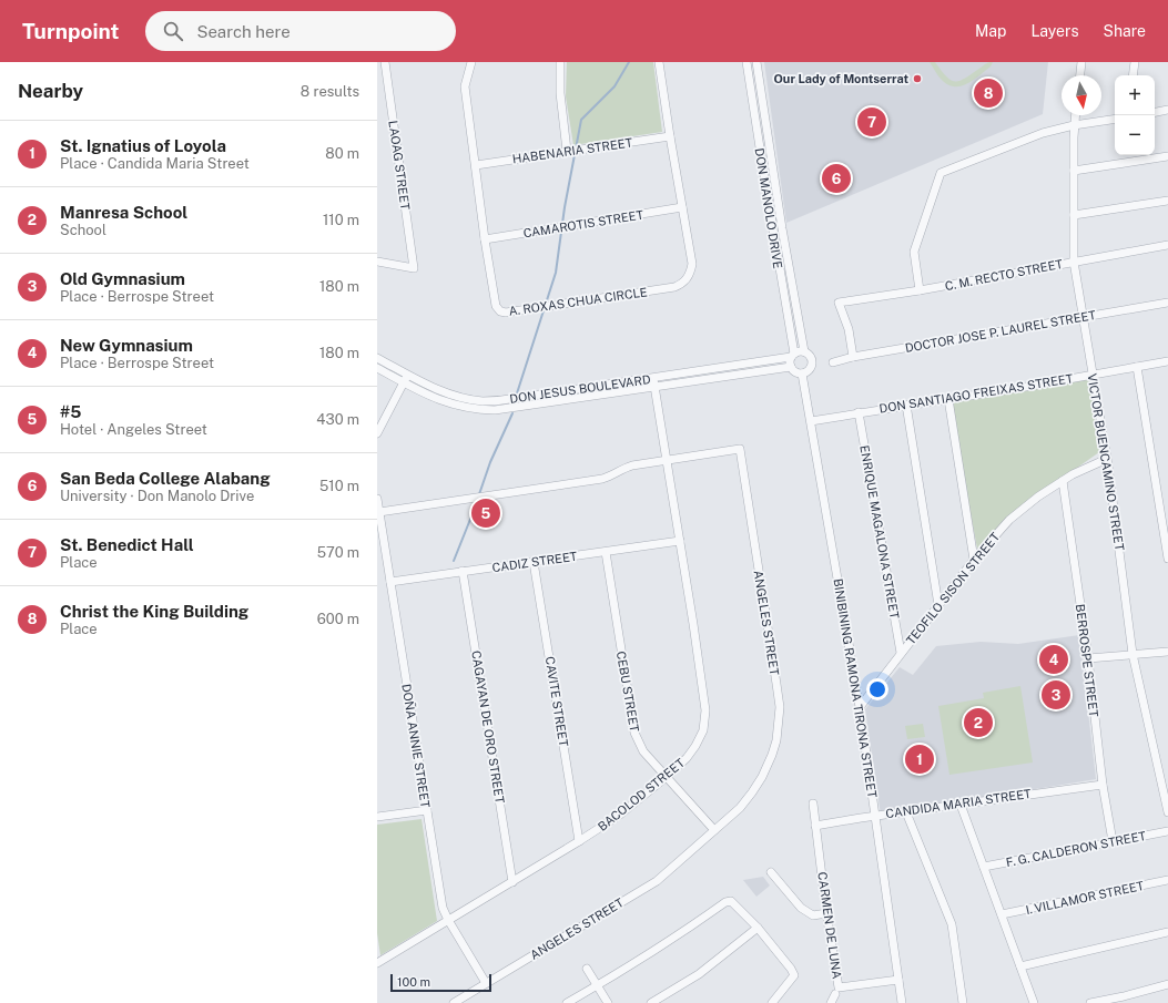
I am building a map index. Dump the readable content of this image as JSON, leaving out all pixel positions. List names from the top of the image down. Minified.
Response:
{"streets":{"street":["HABENARIA STREET","LAOAG STREET","DON MANOLO DRIVE","CAMAROTIS STREET","C. M. RECTO STREET","A. ROXAS CHUA CIRCLE","DOCTOR JOSE P. LAUREL STREET","DON JESUS BOULEVARD","DON SANTIAGO FREIXAS STREET","VICTOR BUENCAMINO STREET","ENRIQUE MAGALONA STREET","CADIZ STREET","TEOFILO SISON STREET","ANGELES STREET","BERROSPE STREET","BINIBINING RAMONA TIRONA STREET","CEBU STREET","CAVITE STREET","CAGAYAN DE ORO STREET","DOÑA ANNIE STREET","BACOLOD STREET","CANDIDA MARIA STREET","F. G. CALDERON STREET","I. VILLAMOR STREET","CARMEN DE LUNA"]},"crossings":[["HABENARIA STREET","A. ROXAS CHUA CIRCLE"],["DON MANOLO DRIVE","DON JESUS BOULEVARD"],["DON MANOLO DRIVE","BINIBINING RAMONA TIRONA STREET"],["CAMAROTIS STREET","A. ROXAS CHUA CIRCLE"],["C. M. RECTO STREET","DOCTOR JOSE P. LAUREL STREET"],["C. M. RECTO STREET","VICTOR BUENCAMINO STREET"],["DOCTOR JOSE P. LAUREL STREET","VICTOR BUENCAMINO STREET"],["DON JESUS BOULEVARD","BINIBINING RAMONA TIRONA STREET"],["DON JESUS BOULEVARD","BACOLOD STREET"],["DON SANTIAGO FREIXAS STREET","VICTOR BUENCAMINO STREET"],["DON SANTIAGO FREIXAS STREET","ENRIQUE MAGALONA STREET"],["DON SANTIAGO FREIXAS STREET","BINIBINING RAMONA TIRONA STREET"],["VICTOR BUENCAMINO STREET","TEOFILO SISON STREET"],["ENRIQUE MAGALONA STREET","TEOFILO SISON STREET"],["CADIZ STREET","CEBU STREET"],["CADIZ STREET","CAVITE STREET"],["CADIZ STREET","CAGAYAN DE ORO STREET"],["CADIZ STREET","DOÑA ANNIE STREET"],["CADIZ STREET","BACOLOD STREET"],["TEOFILO SISON STREET","BERROSPE STREET"],["TEOFILO SISON STREET","BINIBINING RAMONA TIRONA STREET"],["ANGELES STREET","CEBU STREET"],["ANGELES STREET","DOÑA ANNIE STREET"],["ANGELES STREET","BACOLOD STREET"],["BERROSPE STREET","CANDIDA MARIA STREET"],["BERROSPE STREET","F. G. CALDERON STREET"],["BINIBINING RAMONA TIRONA STREET","CANDIDA MARIA STREET"],["BINIBINING RAMONA TIRONA STREET","CARMEN DE LUNA"],["CEBU STREET","BACOLOD STREET"],["CAVITE STREET","BACOLOD STREET"],["CAGAYAN DE ORO STREET","BACOLOD STREET"],["DOÑA ANNIE STREET","BACOLOD STREET"],["CANDIDA MARIA STREET","CARMEN DE LUNA"]],"places":["Our Lady of Montserrat"],"scale_bar":"100 m","north":"bottom","page":{"header":"Turnpoint","search":"Search here","nav":["Map","Layers","Share"],"heading":["Nearby","8 results"],"map_buttons":["+","−"],"pins":["8","7","6","5","4","3","2","1"],"list":[{"mark":"1","name":"St. Ignatius of Loyola","note":"Place · Candida Maria Street","value":"80 m"},{"mark":"2","name":"Manresa School","note":"School","value":"110 m"},{"mark":"3","name":"Old Gymnasium","note":"Place · Berrospe Street","value":"180 m"},{"mark":"4","name":"New Gymnasium","note":"Place · Berrospe Street","value":"180 m"},{"mark":"5","name":"#5","note":"Hotel · Angeles Street","value":"430 m"},{"mark":"6","name":"San Beda College Alabang","note":"University · Don Manolo Drive","value":"510 m"},{"mark":"7","name":"St. Benedict Hall","note":"Place","value":"570 m"},{"mark":"8","name":"Christ the King Building","note":"Place","value":"600 m"}],"scale":"100 m"}}
